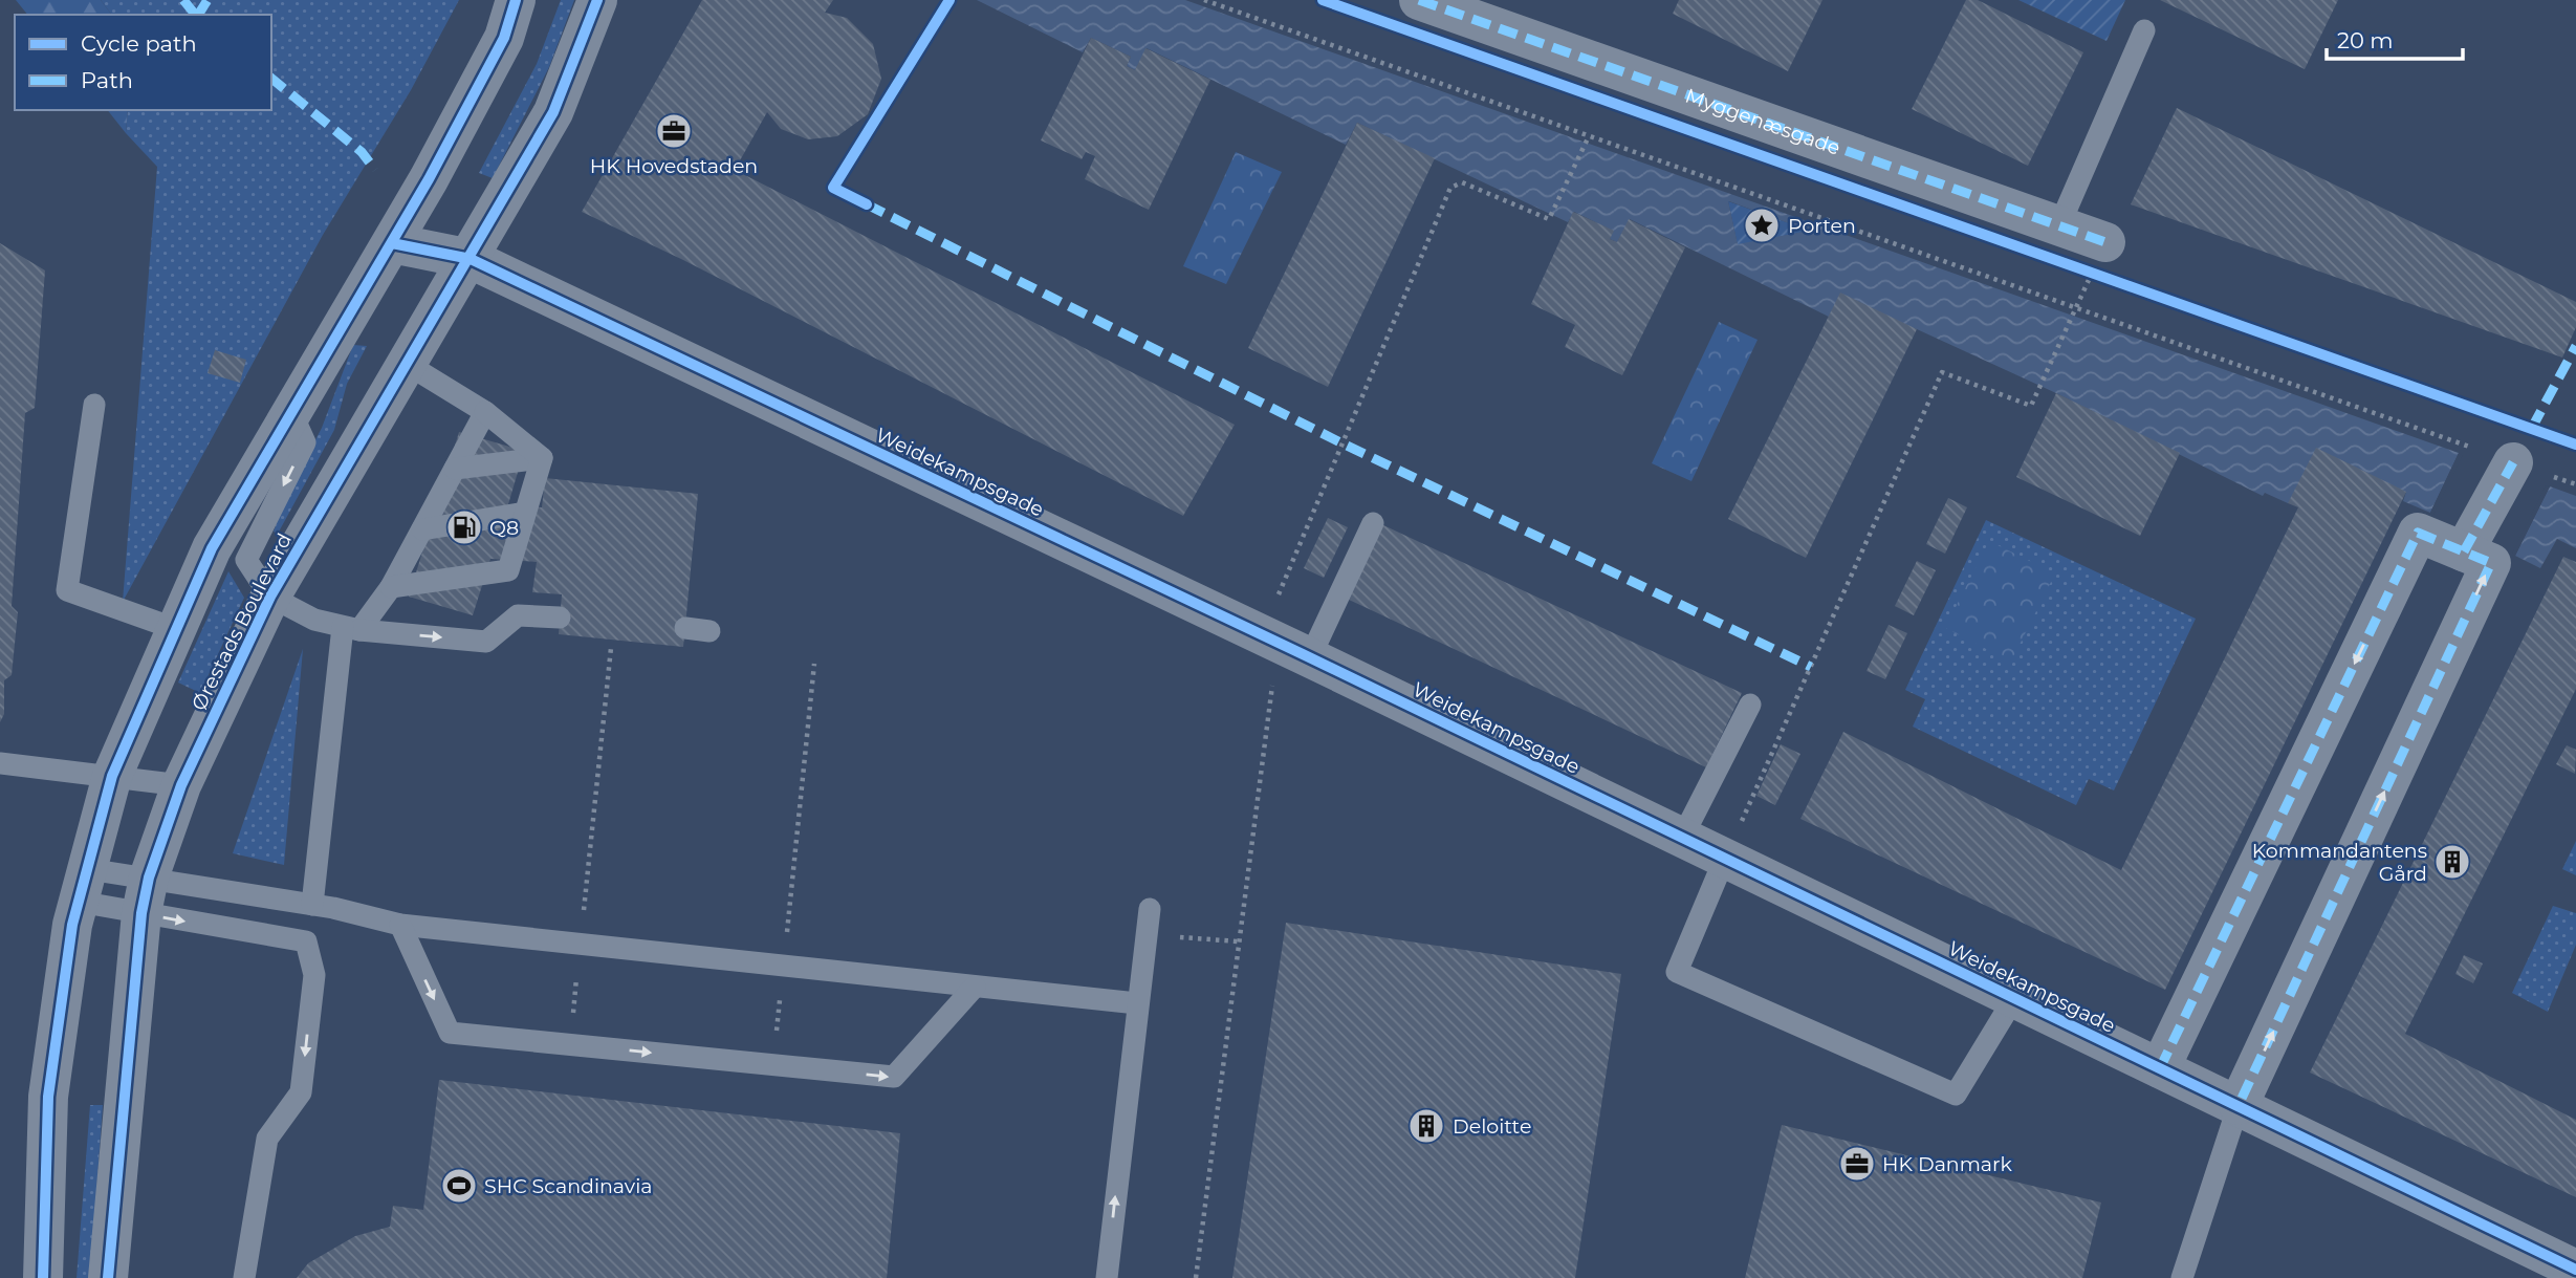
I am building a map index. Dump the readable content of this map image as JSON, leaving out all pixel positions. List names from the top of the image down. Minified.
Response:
{"streets":{"street":["Myggenæsgade","Weidekampsgade","Ørestads Boulevard"]},"crossings":[["Weidekampsgade","Ørestads Boulevard"]],"places":{"office":["HK Hovedstaden","HK Danmark"],"place":["Porten"],"fuel station":["Q8"],"building":["Kommandantens Gård","Deloitte"],"sports":["SHC Scandinavia"]},"legend":["Cycle path","Path"],"scale_bar":"20 m"}
